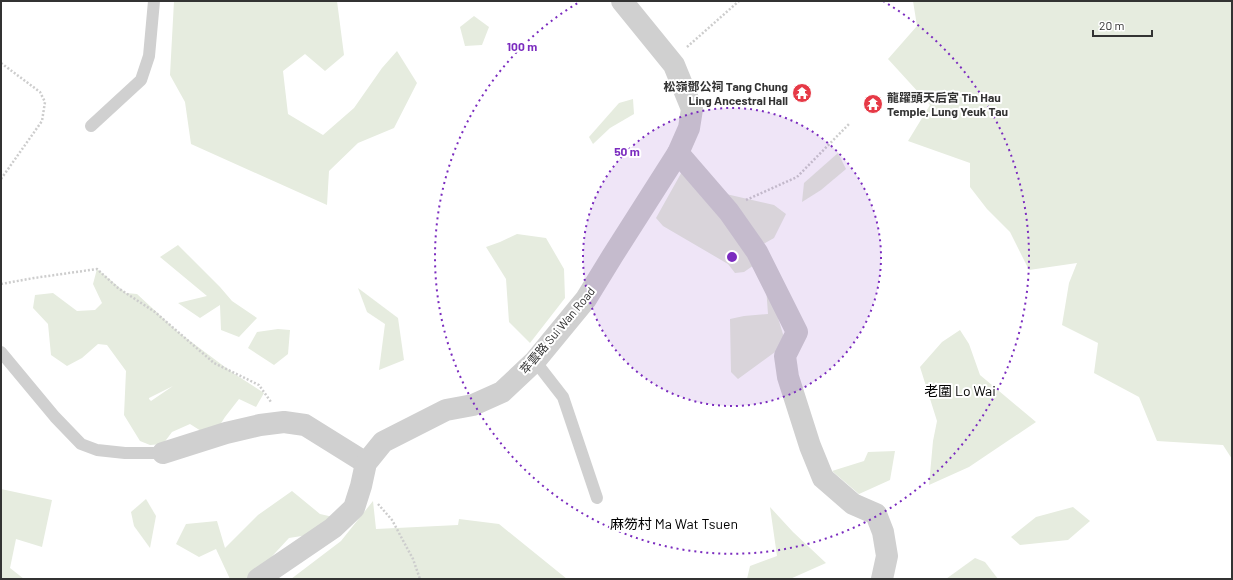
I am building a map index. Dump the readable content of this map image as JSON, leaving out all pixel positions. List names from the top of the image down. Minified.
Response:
{"streets":{"street":["萃雲路 Sui Wan Road"]},"districts":["老圍 Lo Wai","麻笏村 Ma Wat Tsuen"],"places":{"temple":["松嶺鄧公祠 Tang Chung Ling Ancestral Hall","龍躍頭天后宮 Tin Hau Temple, Lung Yeuk Tau"]},"scale_bar":"20 m","rings":["100 m","50 m"]}
